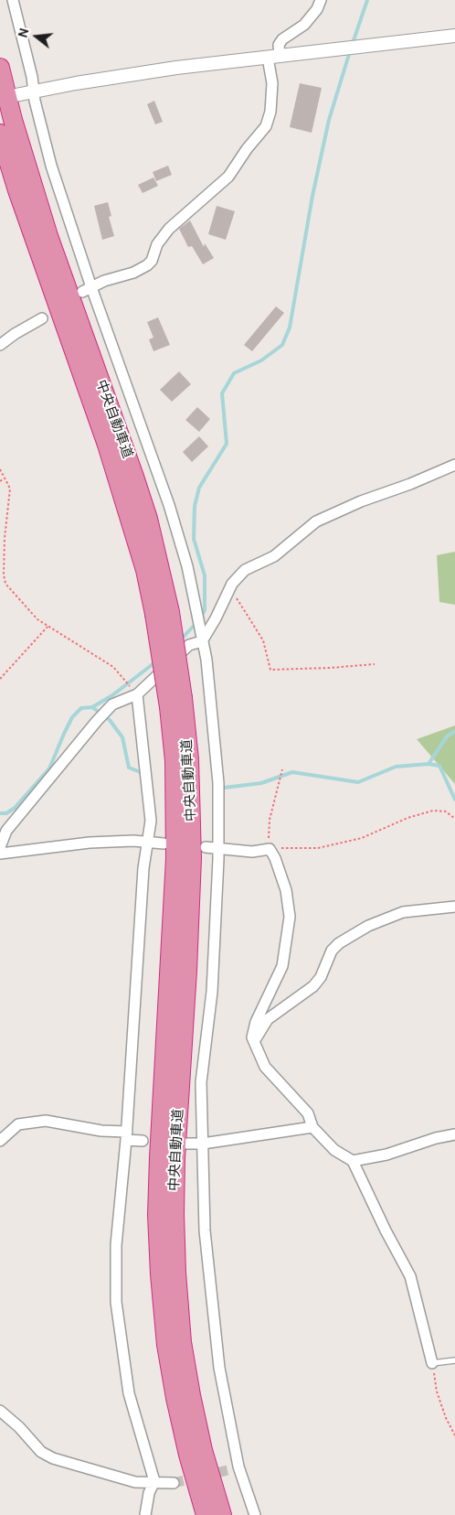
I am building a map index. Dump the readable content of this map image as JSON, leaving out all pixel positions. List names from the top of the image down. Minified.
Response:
{"streets":{"highway":["中央自動車道"]},"north":"left"}
